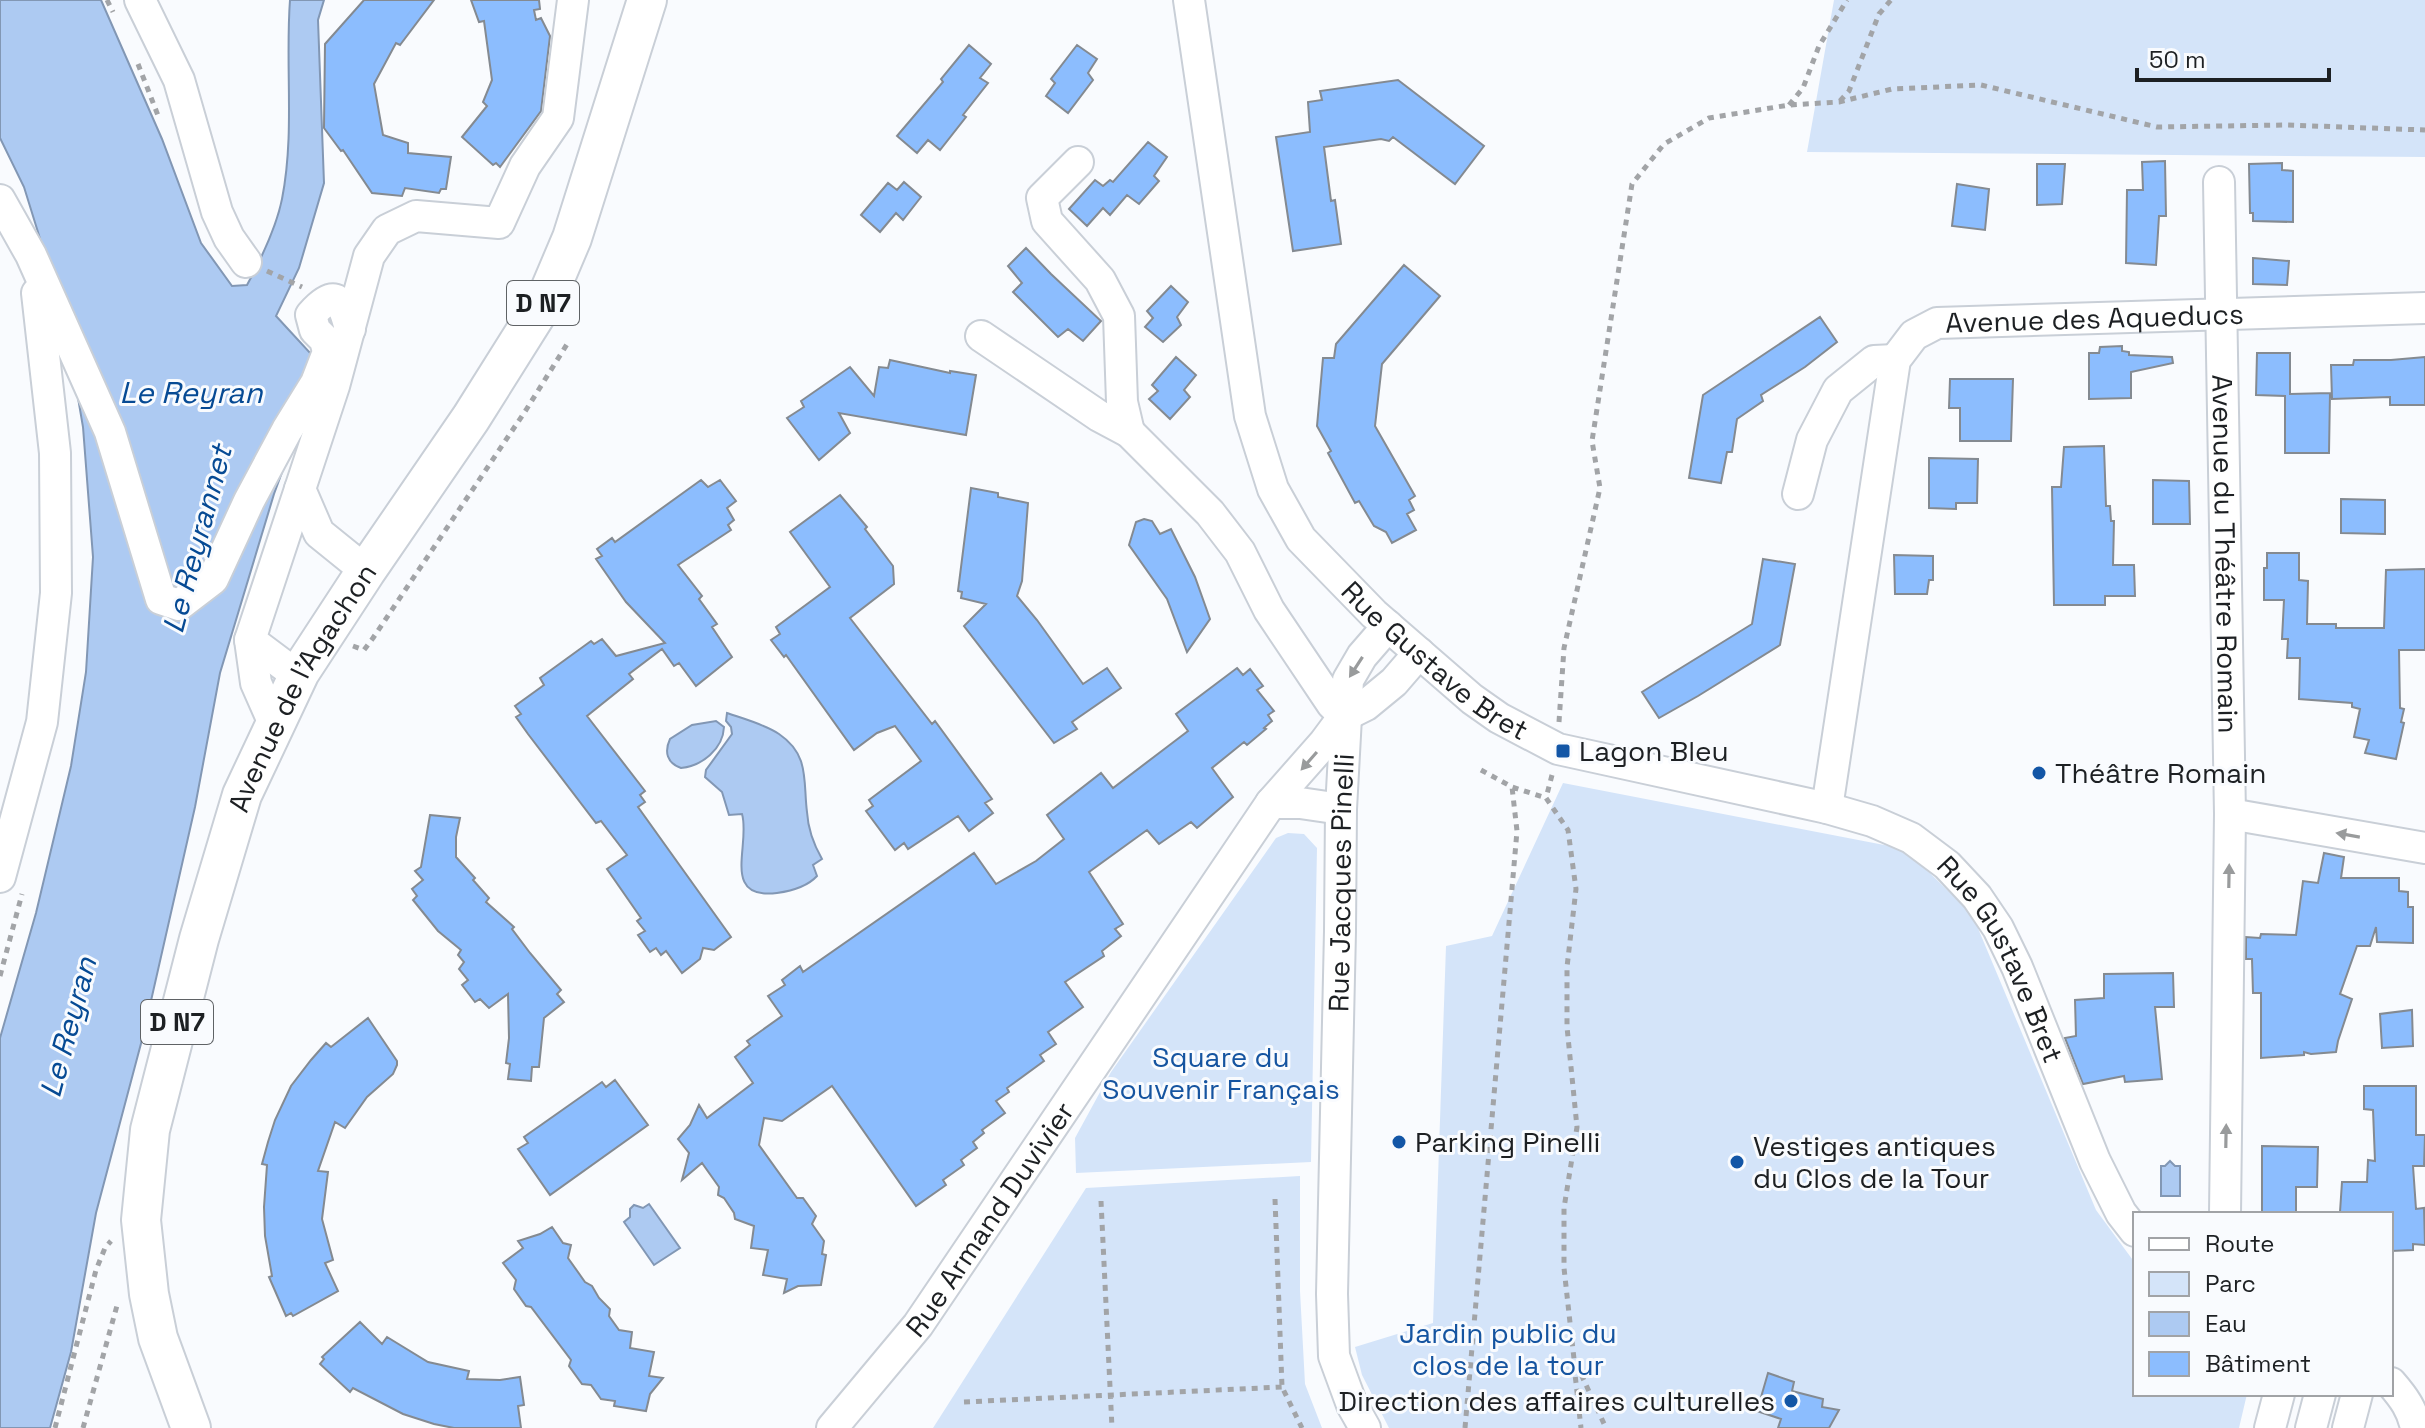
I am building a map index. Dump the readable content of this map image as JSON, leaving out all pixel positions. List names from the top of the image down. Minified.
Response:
{"streets":{"main road":["D N7","Avenue de l'Agachon"],"street":["Avenue des Aqueducs","Avenue du Théâtre Romain","Rue Gustave Bret","Rue Jacques Pinelli","Rue Armand Duvivier"]},"crossings":[["Avenue des Aqueducs","Avenue du Théâtre Romain"],["Rue Gustave Bret","Rue Jacques Pinelli"],["Rue Jacques Pinelli","Rue Armand Duvivier"]],"one_way":["Avenue du Théâtre Romain"],"water":["Le Reyran","Le Reyrannet"],"parks":["Square du Souvenir Français","Jardin public du clos de la tour"],"places":{"transit":["Lagon Bleu"],"other":["Théâtre Romain","Parking Pinelli","Vestiges antiques du Clos de la Tour","Direction des affaires culturelles"]},"legend":["Route","Parc","Eau","Bâtiment"],"scale_bar":"50 m"}
